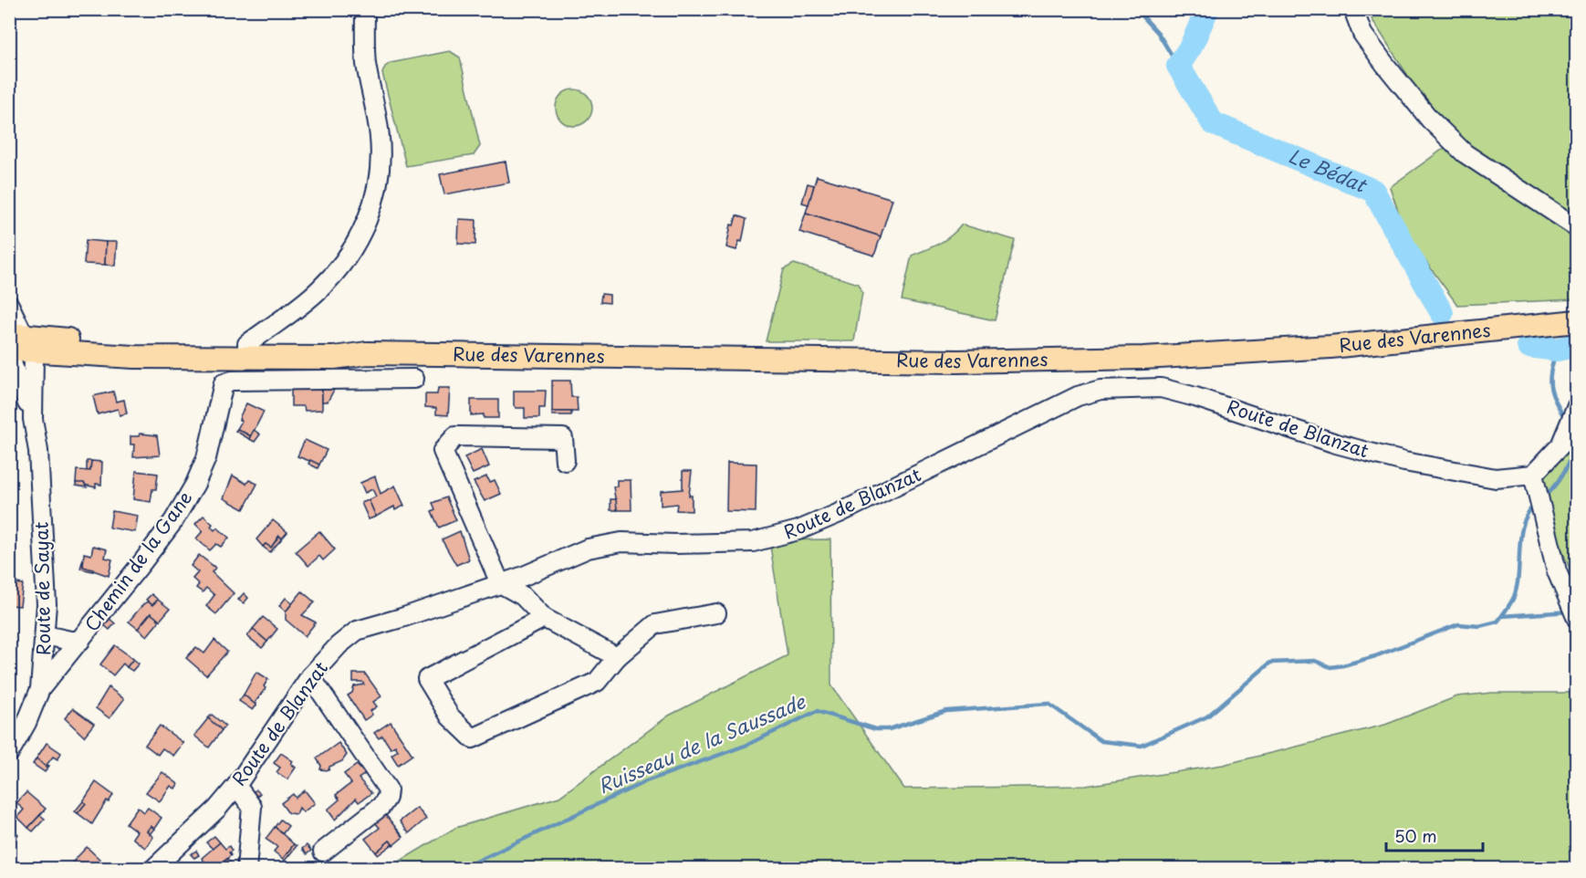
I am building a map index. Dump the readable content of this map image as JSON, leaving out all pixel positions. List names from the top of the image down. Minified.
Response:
{"streets":{"main road":["Rue des Varennes"],"street":["Route de Blanzat","Chemin de la Gane","Route de Sayat"]},"crossings":[["Rue des Varennes","Route de Sayat"],["Chemin de la Gane","Route de Sayat"]],"water":["Le Bédat","Ruisseau de la Saussade"],"scale_bar":"50 m"}
